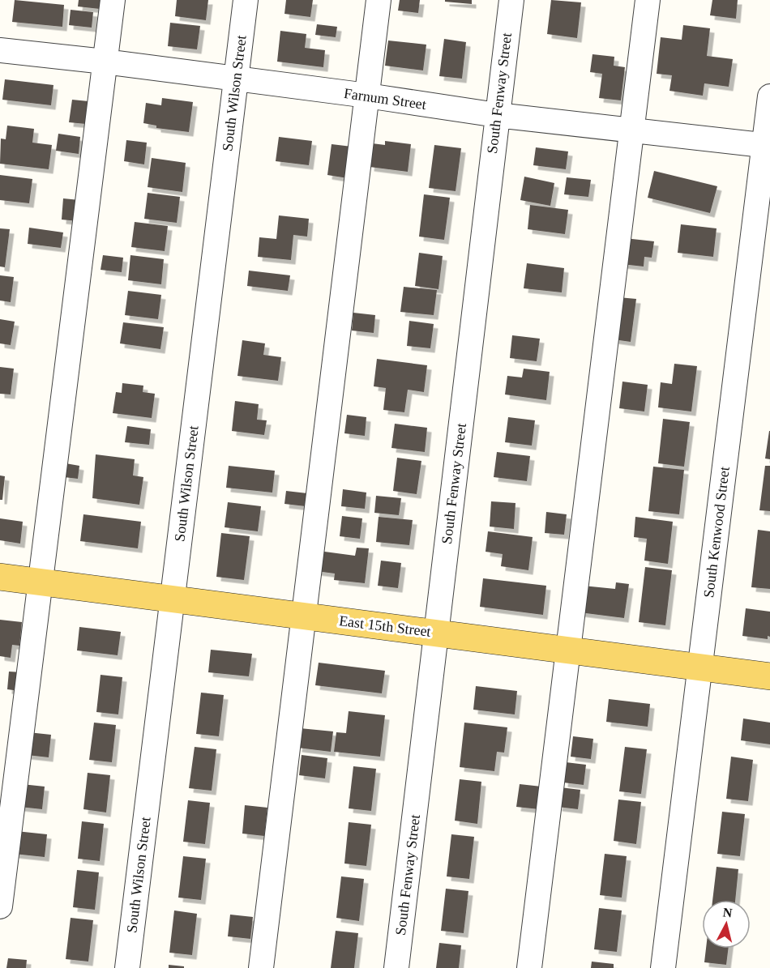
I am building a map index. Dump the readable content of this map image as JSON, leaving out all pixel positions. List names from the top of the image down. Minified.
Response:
{"streets":{"main road":["East 15th Street"],"street":["South Wilson Street","South Fenway Street","Farnum Street","South Kenwood Street"]},"crossings":[["South Wilson Street","Farnum Street"],["South Wilson Street","East 15th Street"],["South Fenway Street","Farnum Street"],["South Fenway Street","East 15th Street"],["Farnum Street","South Kenwood Street"],["South Kenwood Street","East 15th Street"]],"north":"top"}
